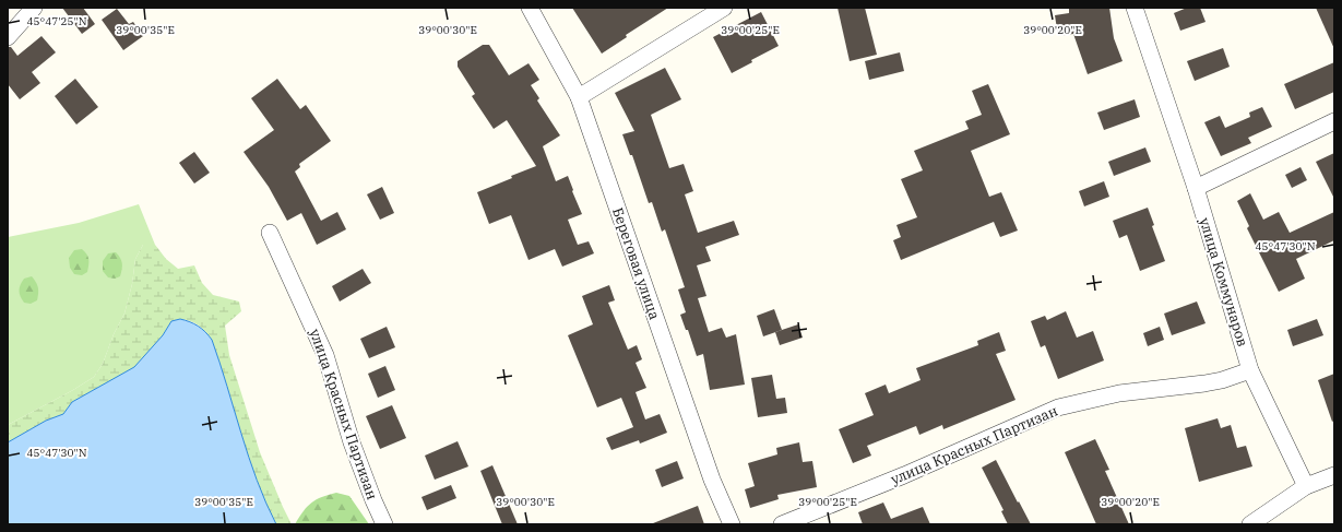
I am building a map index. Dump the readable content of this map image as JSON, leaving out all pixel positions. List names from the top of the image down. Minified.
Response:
{"streets":{"street":["Береговая улица","улица Коммунаров","улица Красных Партизан"]},"crossings":[["улица Коммунаров","улица Красных Партизан"]],"coordinates":["45°47'25\"N","39°00'35\"E","39°00'30\"E","39°00'25\"E","39°00'20\"E","45°47'30\"N"]}
